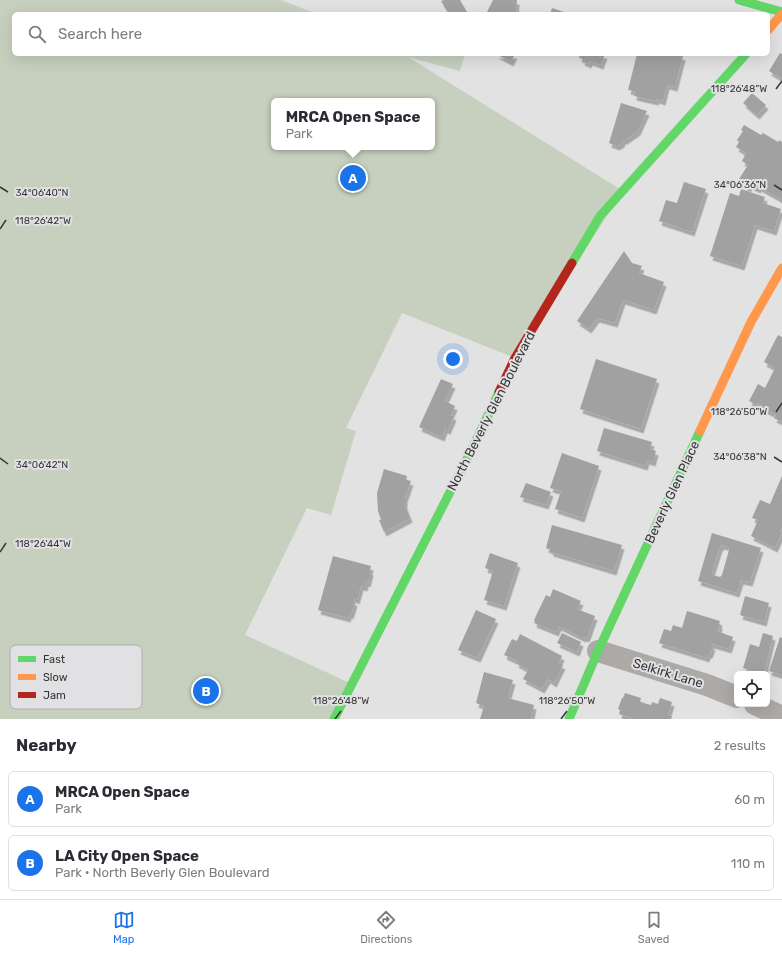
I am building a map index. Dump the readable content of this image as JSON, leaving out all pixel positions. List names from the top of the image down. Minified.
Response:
{"streets":{"main road":["North Beverly Glen Boulevard","Beverly Glen Place"],"street":["Selkirk Lane"]},"crossings":[["Beverly Glen Place","Selkirk Lane"]],"legend":["Fast","Slow","Jam"],"page":{"search":"Search here","popup":["MRCA Open Space","Park"],"pins":["A","B"],"heading":["Nearby","2 results"],"list":[{"mark":"A","name":"MRCA Open Space","note":"Park","value":"60 m"},{"mark":"B","name":"LA City Open Space","note":"Park · North Beverly Glen Boulevard","value":"110 m"}],"nav":["Map","Directions","Saved"]},"coordinates":["118°26'48\"W","34°06'36\"N","34°06'40\"N","118°26'42\"W","118°26'50\"W","34°06'38\"N","34°06'42\"N","118°26'44\"W"]}
